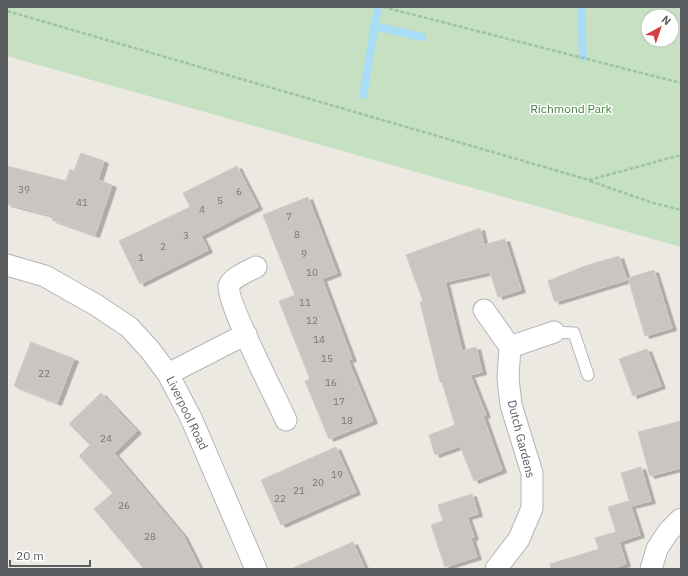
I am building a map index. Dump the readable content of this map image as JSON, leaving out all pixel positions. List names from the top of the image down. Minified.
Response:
{"streets":{"street":["Liverpool Road","Dutch Gardens"]},"parks":["Richmond Park"],"house_numbers":["39","6","5","41","4","7","8","3","2","9","1","10","11","12","14","15","22","16","17","18","24","19","20","21","22","26","28"],"scale_bar":"20 m","north":"top right"}
